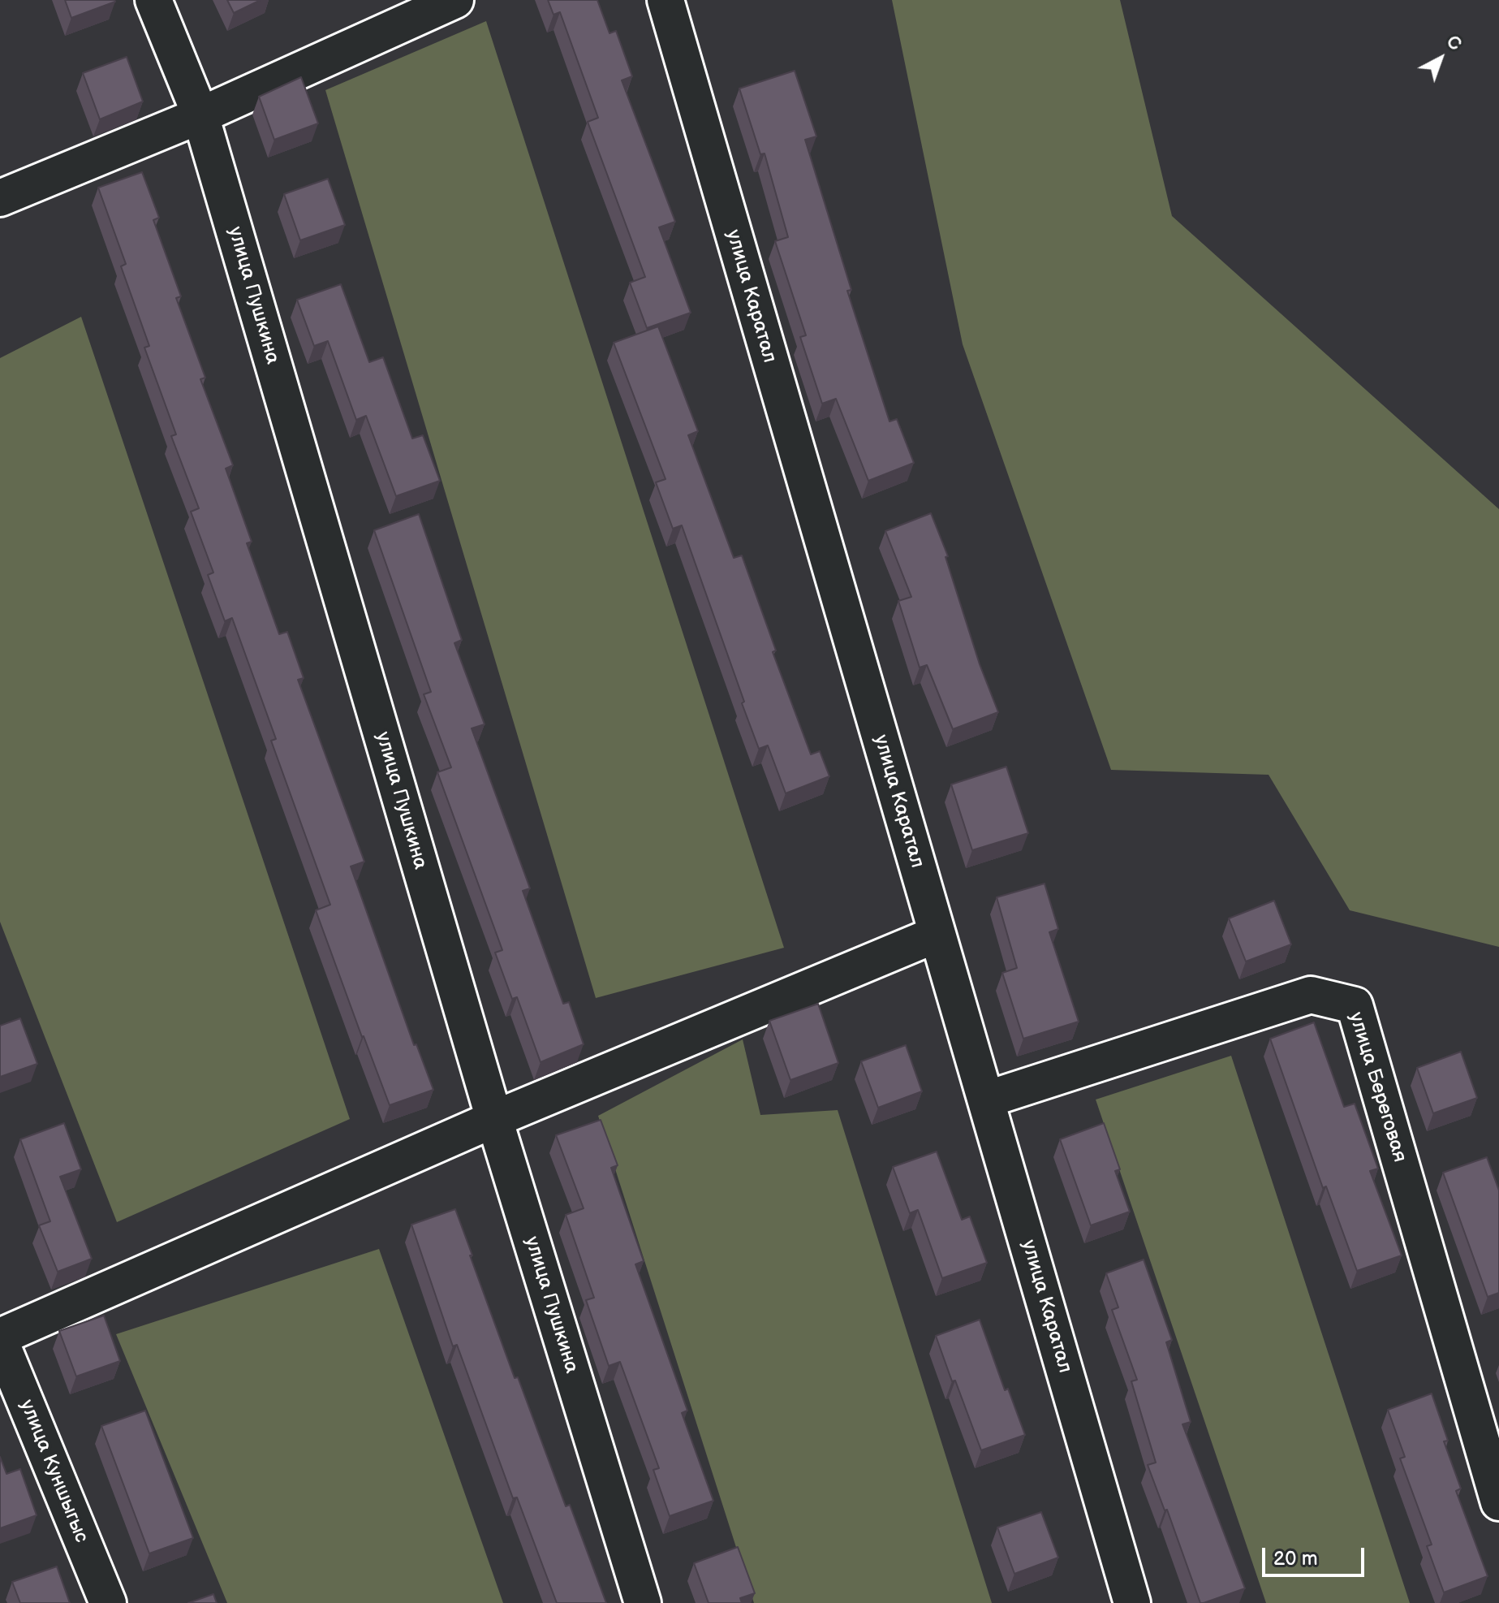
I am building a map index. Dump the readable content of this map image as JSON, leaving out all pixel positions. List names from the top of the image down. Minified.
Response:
{"streets":{"street":["улица Пушкина","улица Каратал","улица Береговая","улица Куншыгыс"]},"crossings":[["улица Каратал","улица Береговая"]],"scale_bar":"20 m","north":"top right"}
